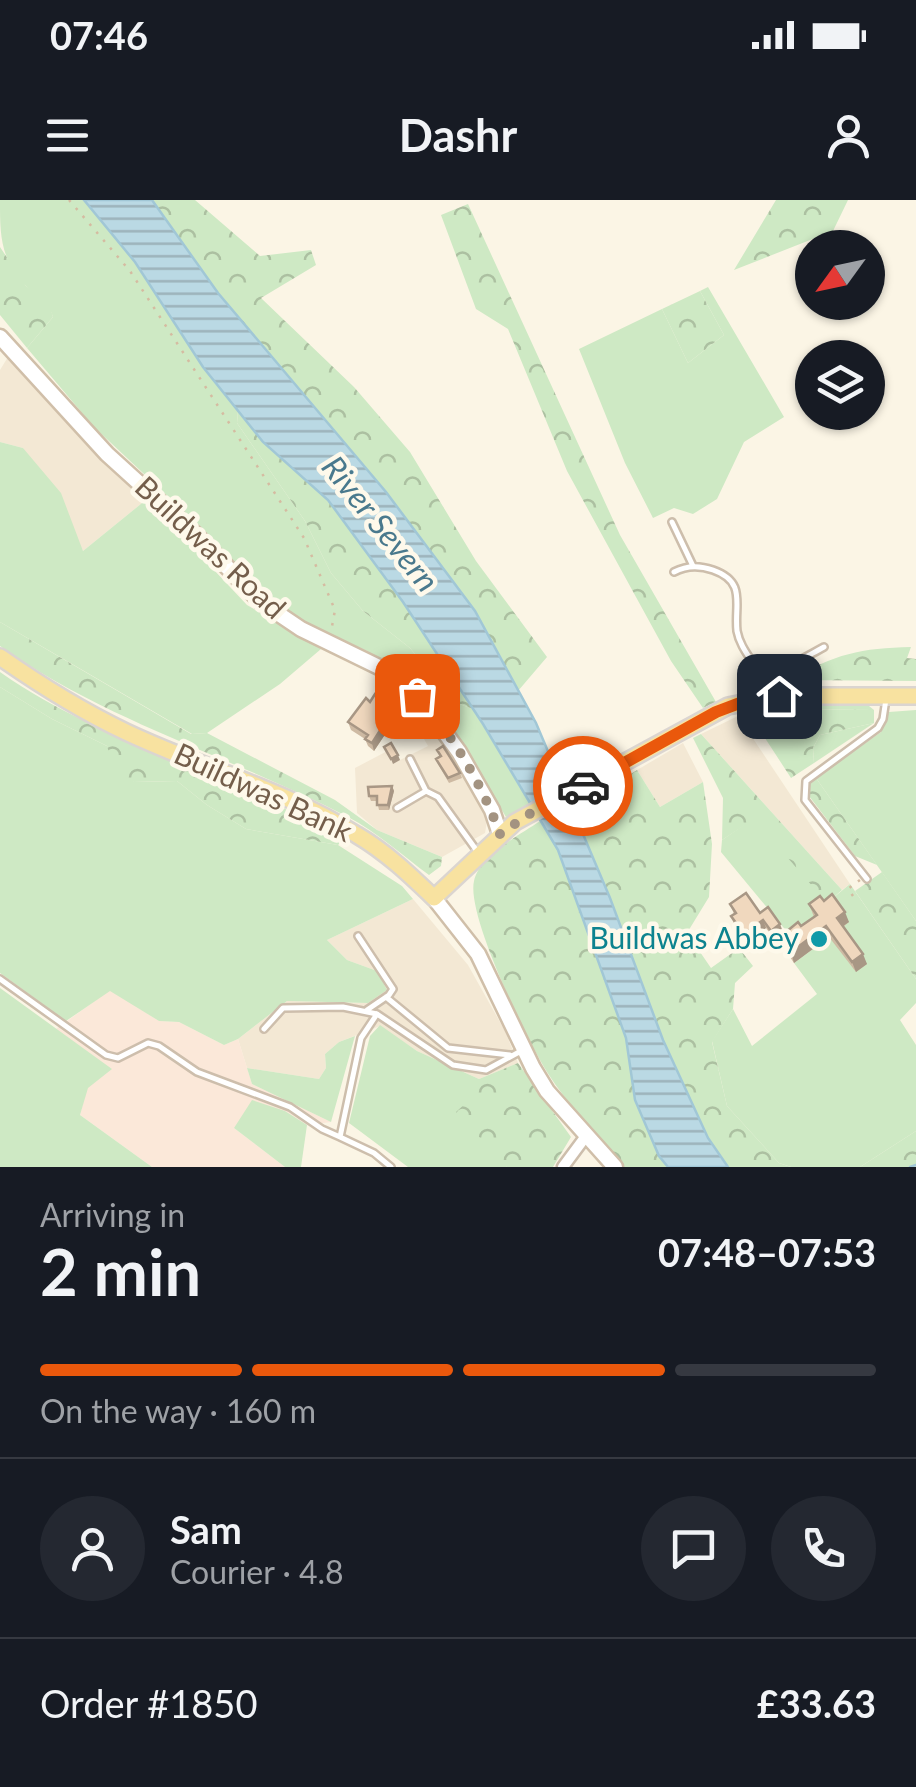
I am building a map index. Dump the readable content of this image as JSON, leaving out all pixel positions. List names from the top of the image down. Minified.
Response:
{"streets":{"main road":["Buildwas Bank"],"street":["Buildwas Road"]},"water":["River Severn"],"places":["Buildwas Abbey"],"north":"bottom left","page":{"status":"07:46","header":"Dashr","heading":["2 min","Arriving in","07:48–07:53"],"panel":["Sam","Courier · 4.8","Order #1850","£33.63"],"bar":"On the way · 160 m"}}
